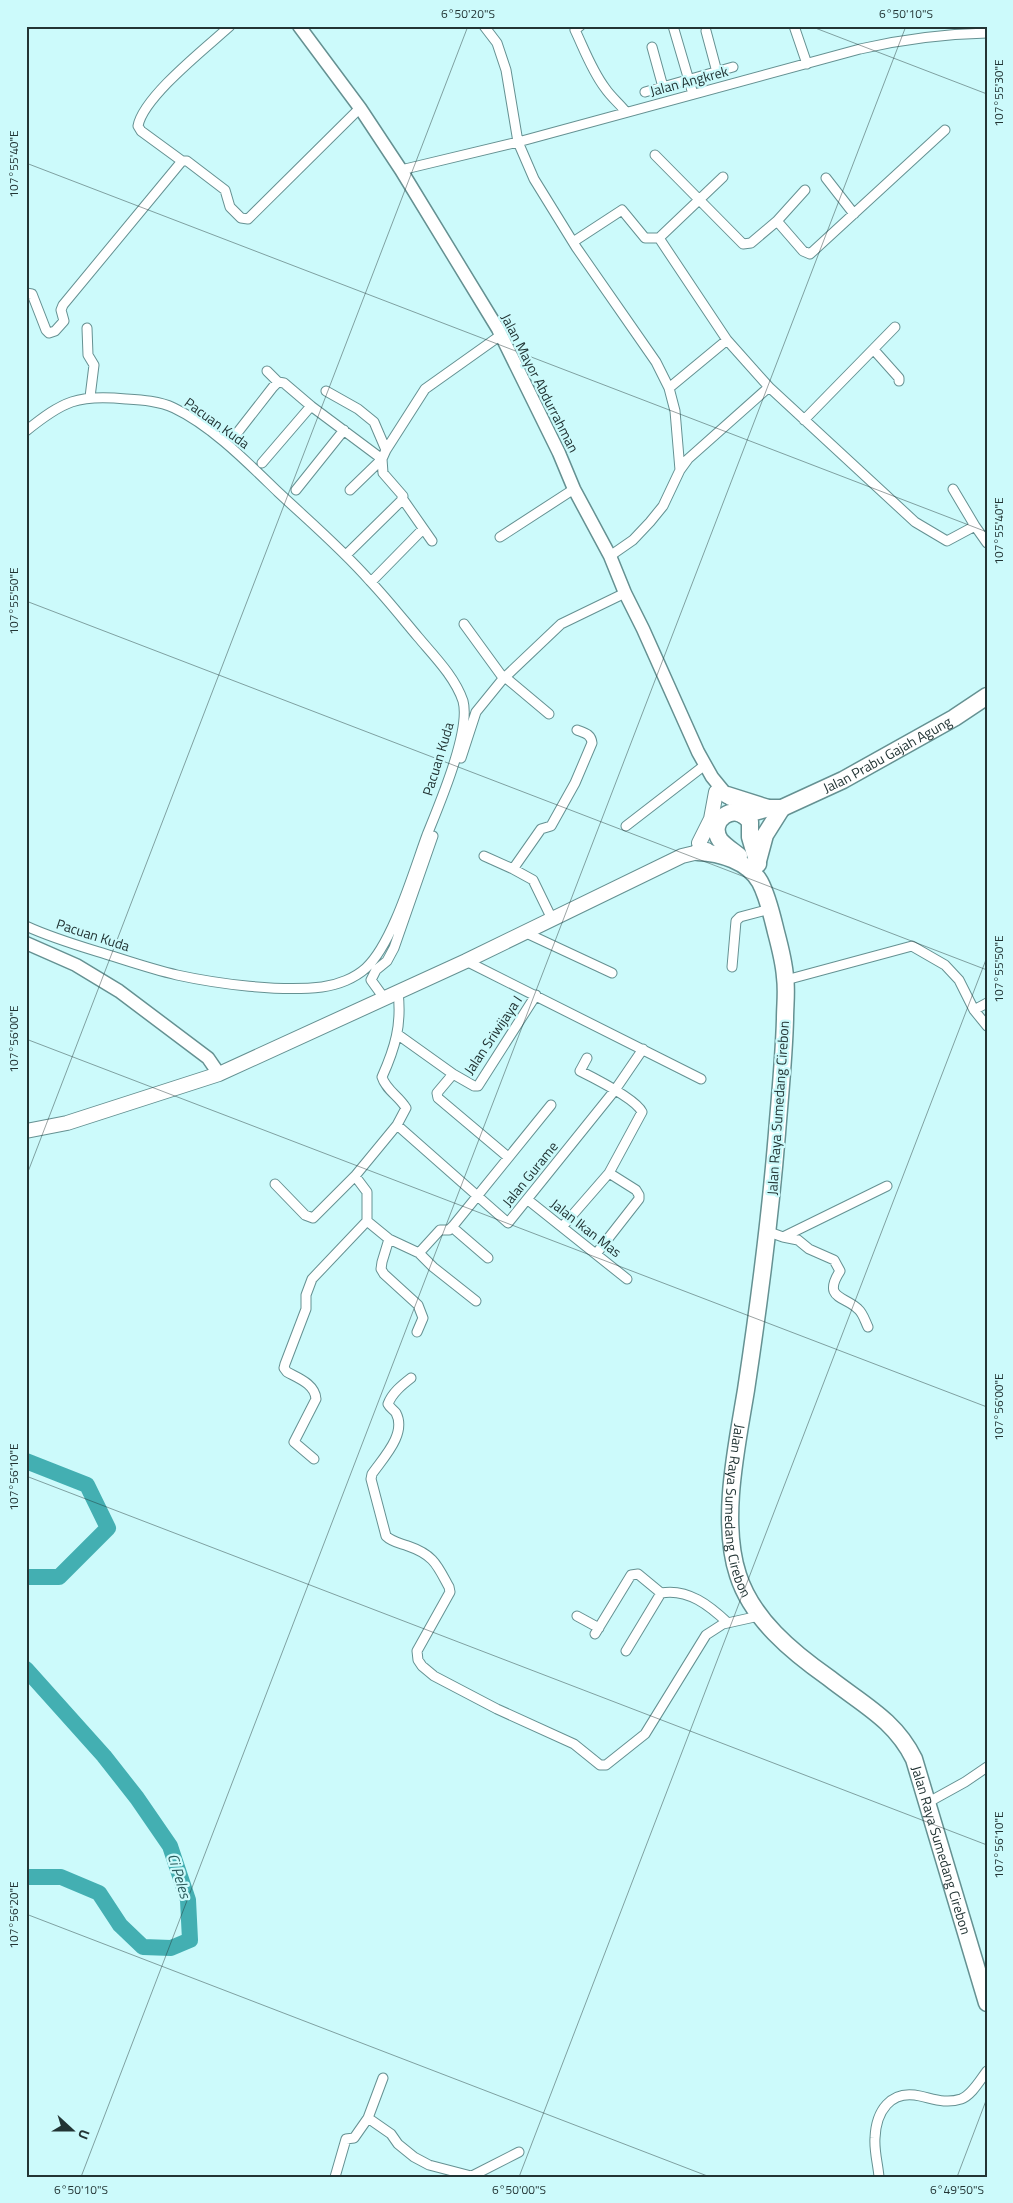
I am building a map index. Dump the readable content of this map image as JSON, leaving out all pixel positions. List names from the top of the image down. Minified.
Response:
{"streets":{"highway":["Jalan Prabu Gajah Agung","Jalan Raya Sumedang Cirebon"],"main road":["Jalan Mayor Abdurrahman"],"street":["Jalan Angkrek","Pacuan Kuda","Jalan Sriwijaya I","Jalan Gurame","Jalan Ikan Mas"]},"crossings":[["Jalan Angkrek","Jalan Mayor Abdurrahman"],["Jalan Gurame","Jalan Ikan Mas"]],"water":["Ci Peles"],"north":"right","coordinates":["6°50'20\"S","6°50'10\"S","107°55'30\"E","107°55'40\"E","107°55'50\"E","107°56'00\"E","107°56'10\"E","107°56'20\"E","6°50'00\"S","6°49'50\"S"]}
